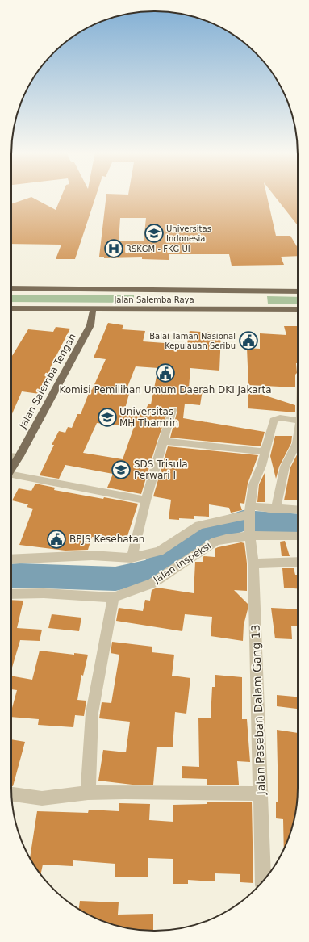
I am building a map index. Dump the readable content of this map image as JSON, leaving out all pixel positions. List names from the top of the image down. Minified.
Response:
{"streets":{"main road":["Jalan Salemba Raya","Jalan Salemba Tengah"],"street":["Jalan Inspeksi","Jalan Paseban Dalam Gang 13"]},"crossings":[["Jalan Salemba Raya","Jalan Salemba Tengah"],["Jalan Inspeksi","Jalan Paseban Dalam Gang 13"]],"places":{"school or university":["Universitas Indonesia","Universitas MH Thamrin","SDS Trisula Perwari I"],"hospital":["RSKGM - FKG UI"],"public building":["Balai Taman Nasional Kepulauan Seribu","Komisi Pemilihan Umum Daerah DKI Jakarta","BPJS Kesehatan"]}}
